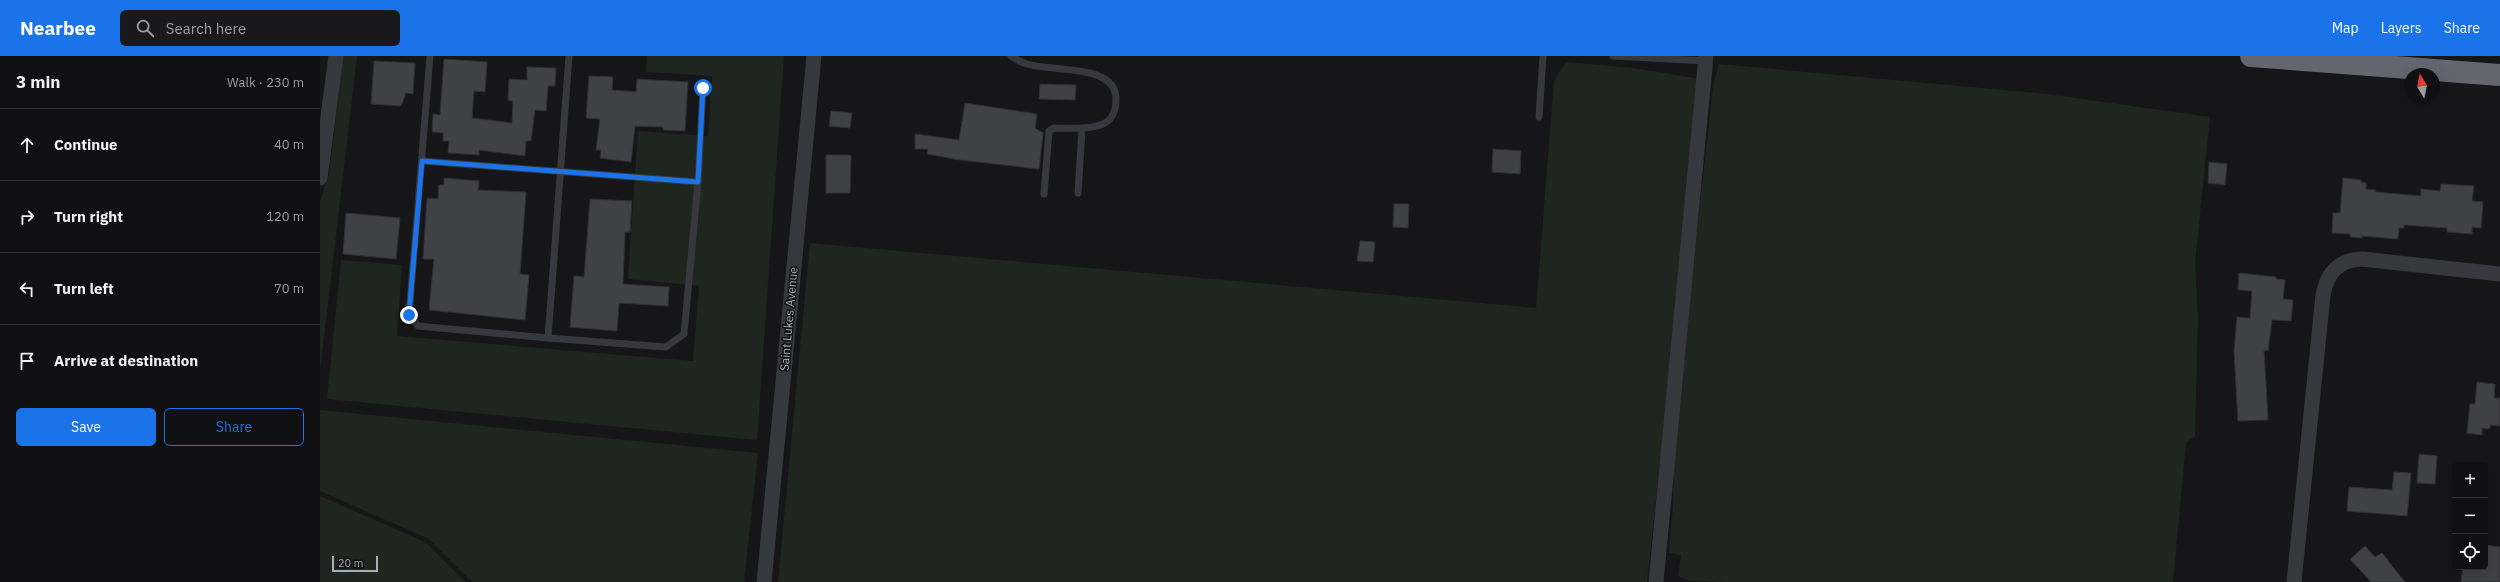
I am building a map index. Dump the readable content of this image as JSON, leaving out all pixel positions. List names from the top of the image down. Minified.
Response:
{"streets":{"street":["Saint Lukes Avenue"]},"scale_bar":"20 m","north":"top","page":{"header":"Nearbee","search":"Search here","nav":["Map","Layers","Share"],"heading":["3 min","Walk · 230 m"],"list":[["Continue","40 m"],["Turn right","120 m"],["Turn left","70 m"],"Arrive at destination"],"buttons":["Save","Share"],"map_buttons":["+","−"],"scale":"20 m"}}
